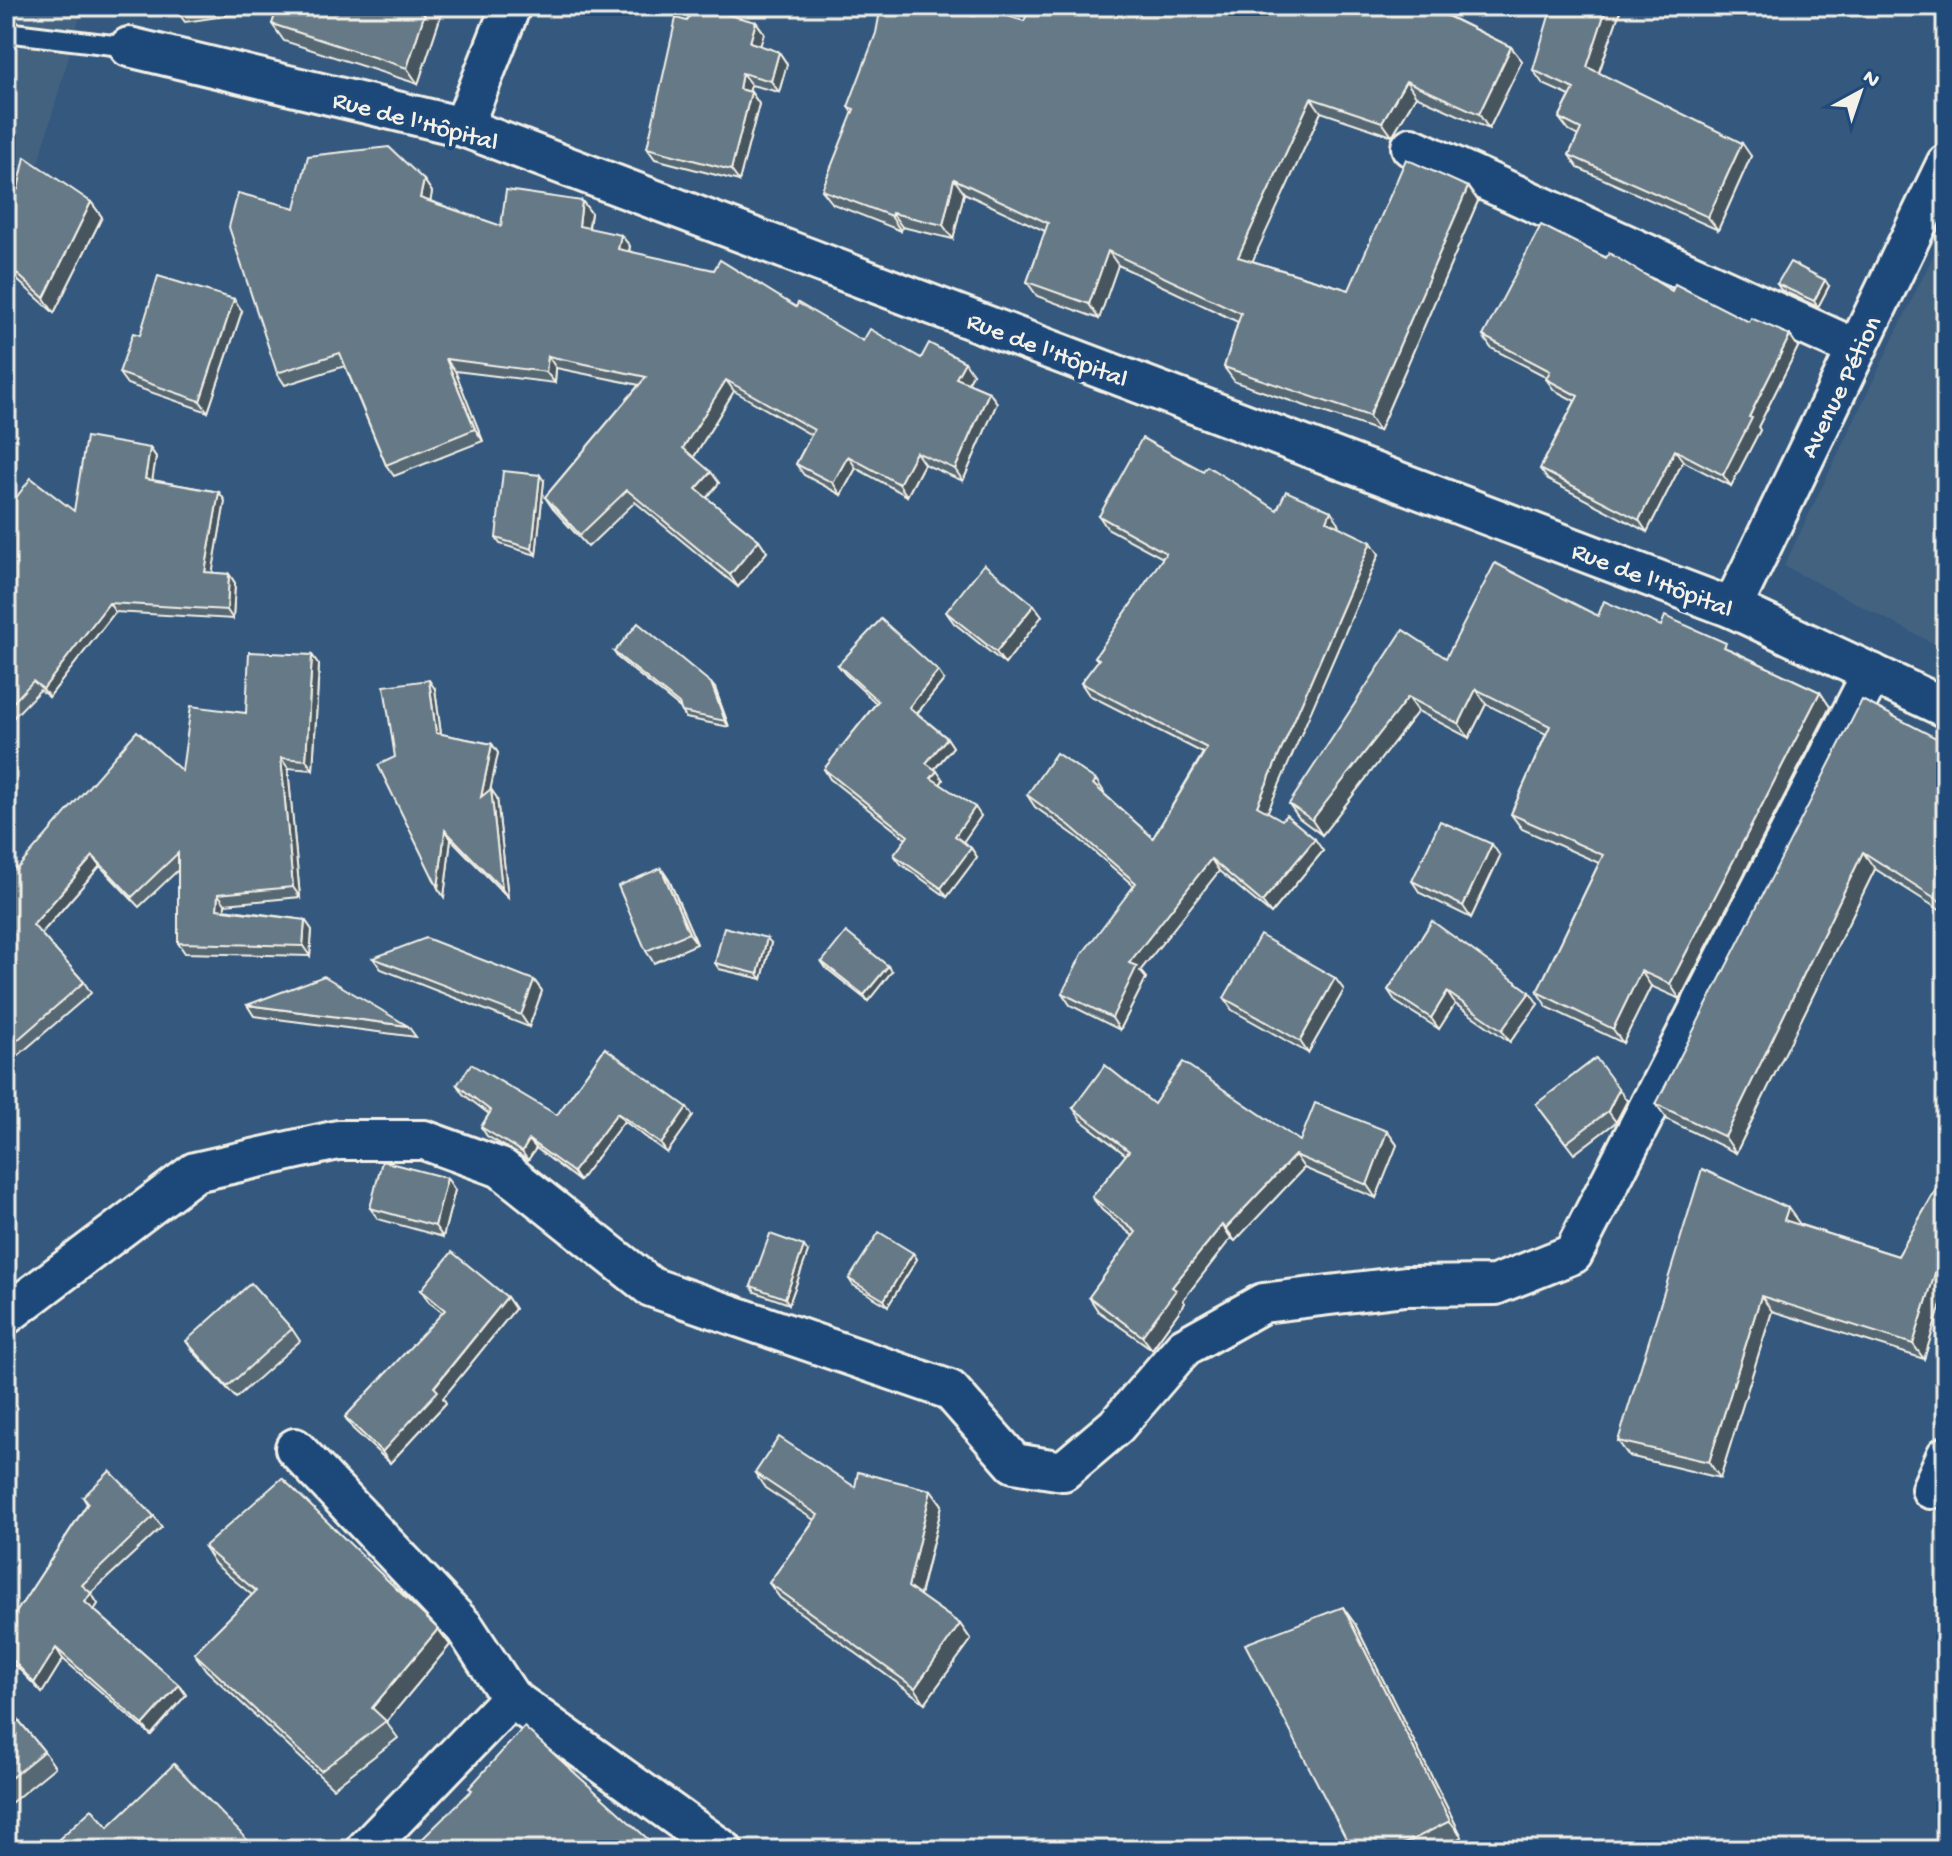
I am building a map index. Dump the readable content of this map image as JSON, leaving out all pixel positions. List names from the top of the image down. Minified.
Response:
{"streets":{"street":["Rue de l'Hôpital","Avenue Pétion"]},"crossings":[["Rue de l'Hôpital","Avenue Pétion"]],"north":"top right"}
